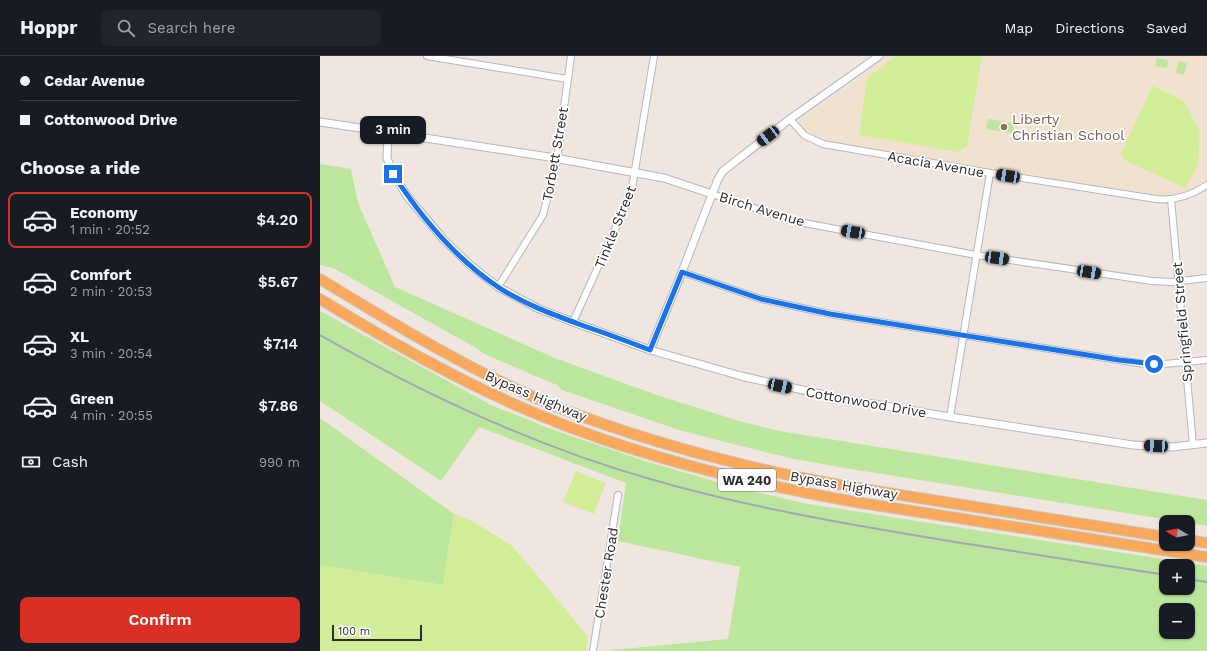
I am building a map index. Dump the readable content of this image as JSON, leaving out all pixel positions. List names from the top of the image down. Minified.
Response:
{"streets":{"highway":["Bypass Highway","WA 240"],"street":["Torbett Street","Acacia Avenue","Birch Avenue","Tinkle Street","Springfield Street","Cottonwood Drive","Chester Road"]},"crossings":[["Torbett Street","Birch Avenue"],["Torbett Street","Cottonwood Drive"],["Acacia Avenue","Springfield Street"],["Birch Avenue","Tinkle Street"],["Birch Avenue","Springfield Street"],["Birch Avenue","Cottonwood Drive"],["Tinkle Street","Cottonwood Drive"],["Springfield Street","Cottonwood Drive"]],"places":["Liberty Christian School"],"scale_bar":"100 m","north":"left","page":{"header":"Hoppr","search":"Search here","nav":["Map","Directions","Saved"],"banner":["Cedar Avenue","Cottonwood Drive"],"bubble":"3 min","heading":"Choose a ride","list":[{"name":"Economy","note":"1 min · 20:52","value":"$4.20"},{"name":"Comfort","note":"2 min · 20:53","value":"$5.67"},{"name":"XL","note":"3 min · 20:54","value":"$7.14"},{"name":"Green","note":"4 min · 20:55","value":"$7.86"}],"pay":["Cash","990 m"],"map_buttons":["+","−"],"buttons":"Confirm","scale":"100 m"}}
